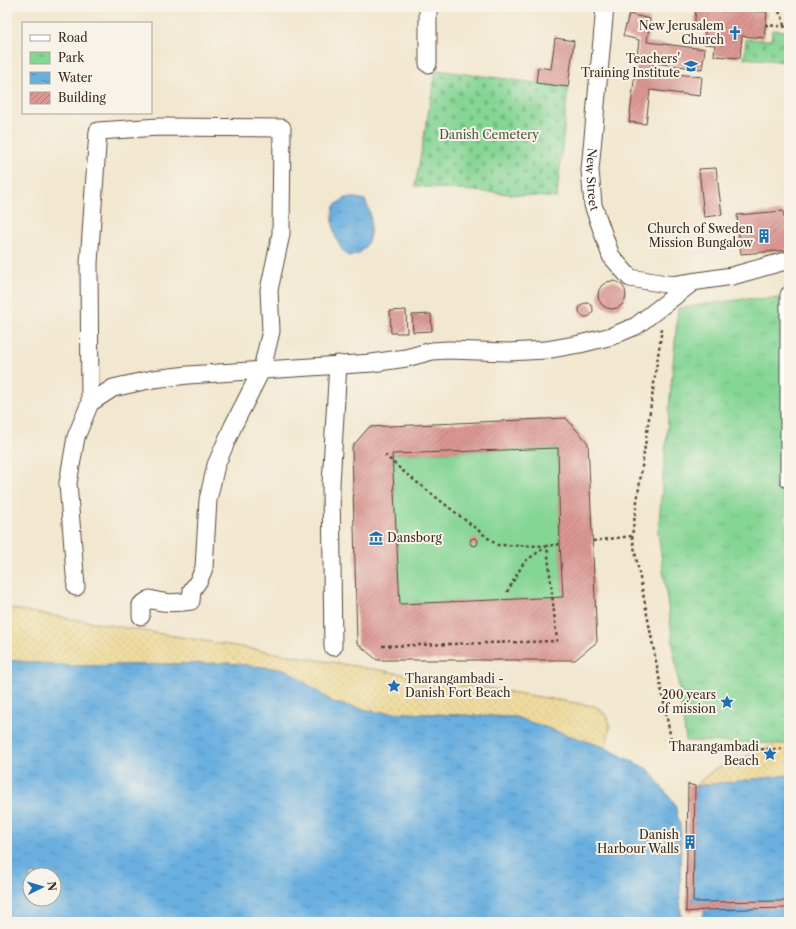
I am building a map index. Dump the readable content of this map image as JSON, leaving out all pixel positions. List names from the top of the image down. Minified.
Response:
{"streets":{"street":["New Street"]},"parks":["Danish Cemetery"],"places":{"church":["New Jerusalem Church"],"school or university":["Teachers' Training Institute"],"building":["Church of Sweden Mission Bungalow","Danish Harbour Walls"],"museum":["Dansborg"],"place":["Tharangambadi - Danish Fort Beach","200 years of mission","Tharangambadi Beach"]},"legend":["Road","Park","Water","Building"],"north":"right"}
